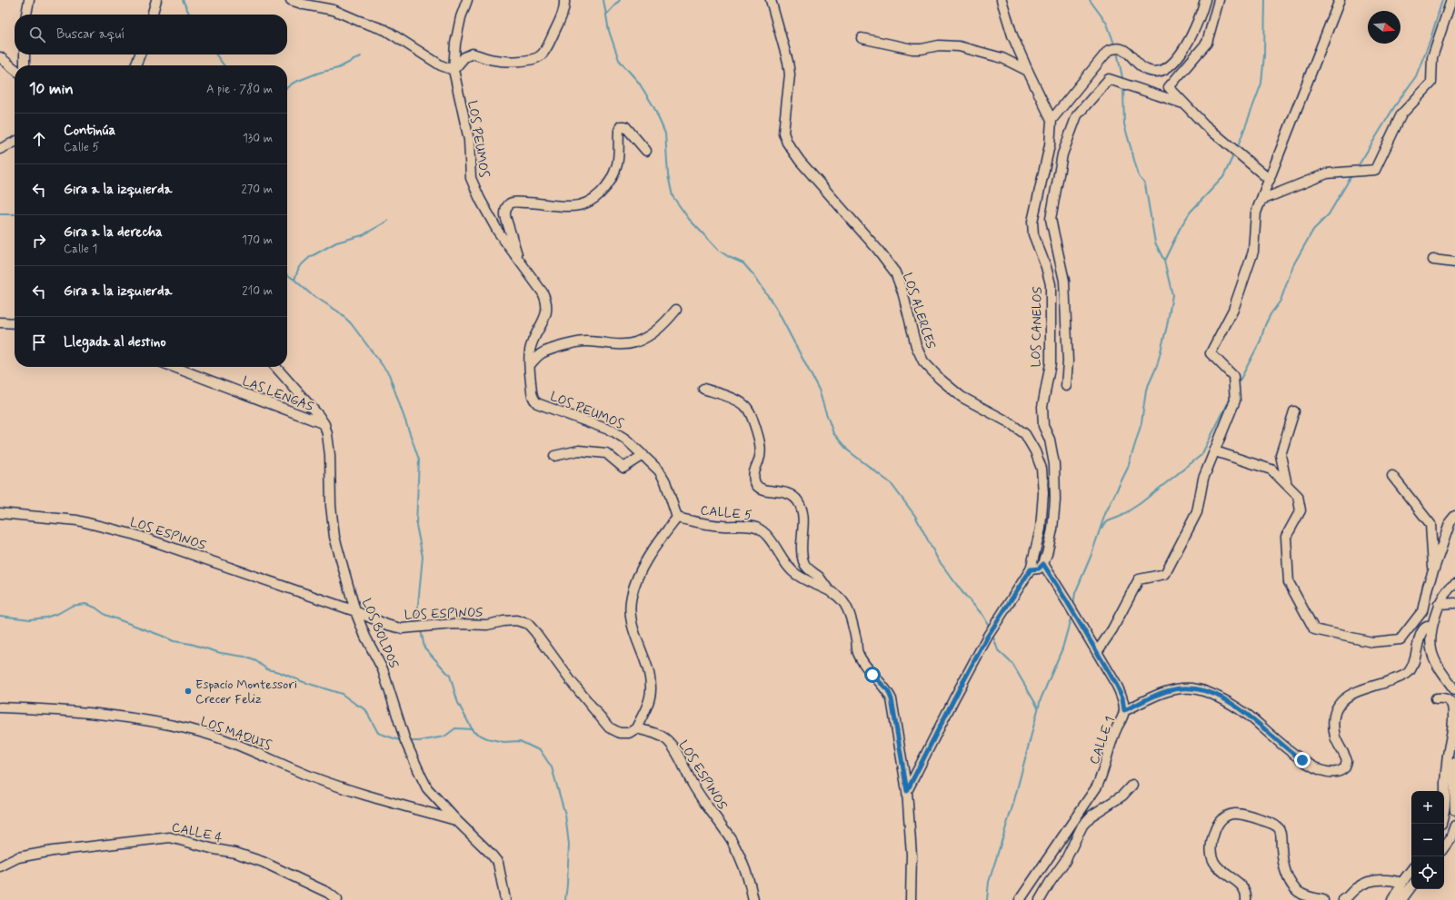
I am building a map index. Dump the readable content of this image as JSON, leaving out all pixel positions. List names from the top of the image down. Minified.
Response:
{"streets":{"street":["LOS PEUMOS","LOS ALERCES","LOS CANELOS","LAS LENGAS","CALLE 5","LOS ESPINOS","LOS BOLDOS","LOS MAQUIS","CALLE 1","CALLE 4"]},"crossings":[["LOS PEUMOS","CALLE 5"],["LOS ALERCES","CALLE 5"],["LOS CANELOS","CALLE 1"],["LAS LENGAS","LOS BOLDOS"],["LOS ESPINOS","LOS BOLDOS"],["LOS BOLDOS","LOS MAQUIS"]],"places":["Espacio Montessori Crecer Feliz"],"north":"right","page":{"search":"Buscar aquí","heading":["10 min","A pie · 780 m"],"list":[["Continúa","Calle 5","130 m"],["Gira a la izquierda","270 m"],["Gira a la derecha","Calle 1","170 m"],["Gira a la izquierda","210 m"],"Llegada al destino"],"map_buttons":["+","−"]}}
